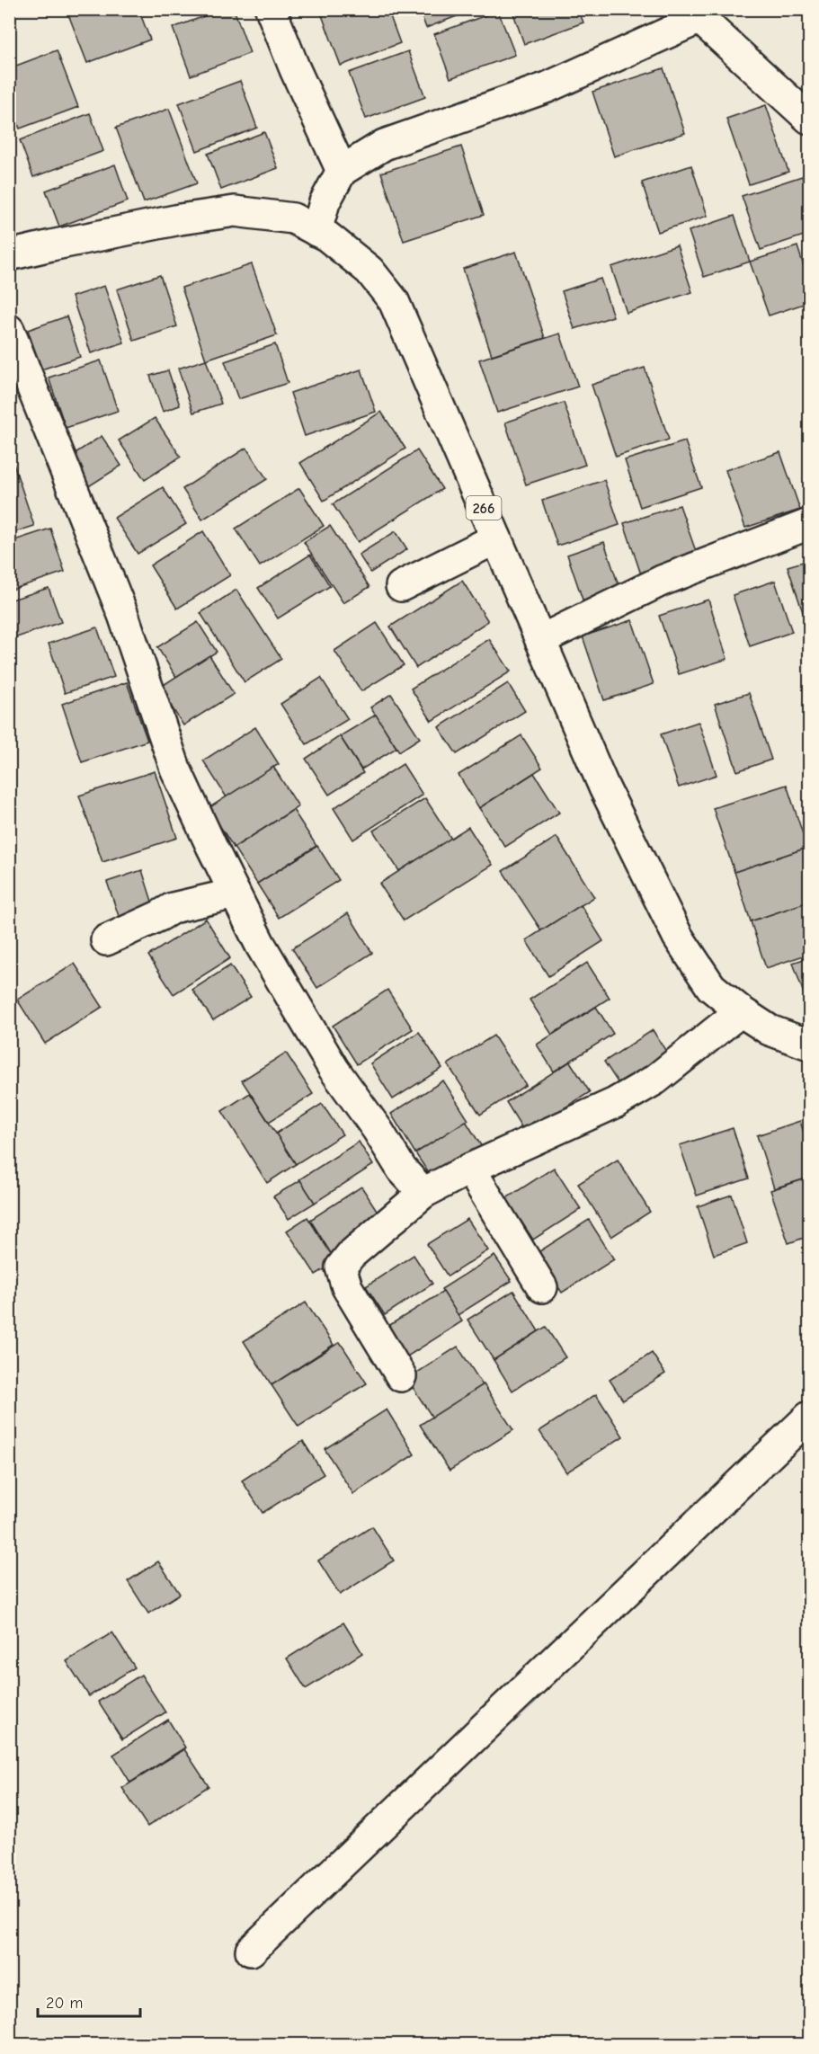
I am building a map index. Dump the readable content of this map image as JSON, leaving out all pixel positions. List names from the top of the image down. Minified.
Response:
{"streets":{"street":["266"]},"scale_bar":"20 m"}
